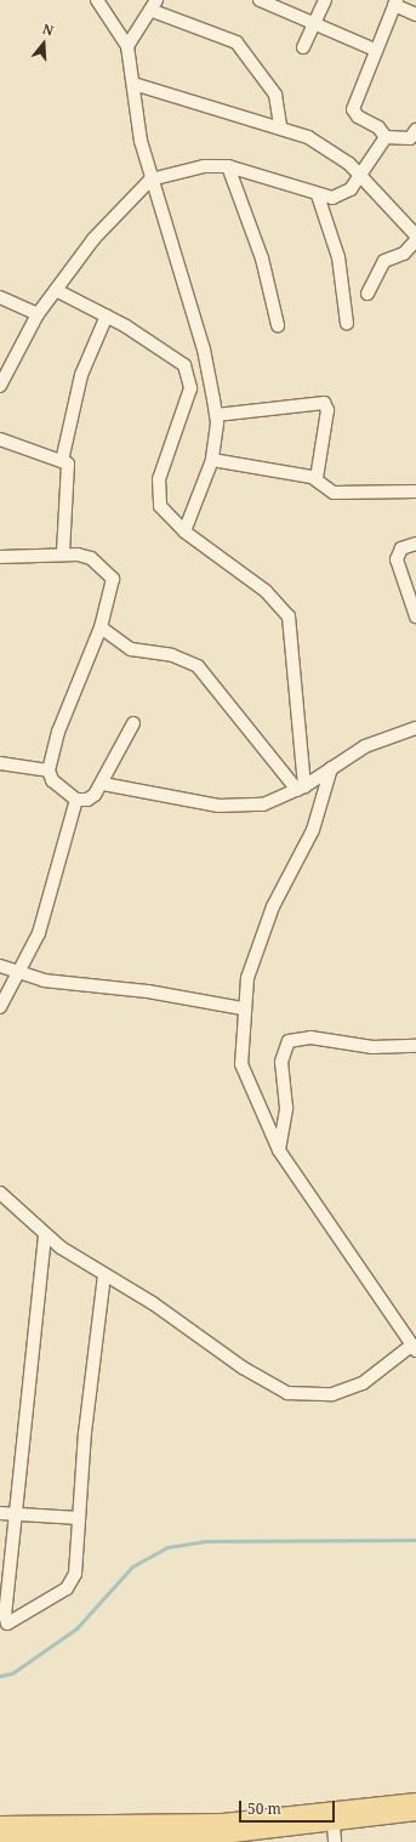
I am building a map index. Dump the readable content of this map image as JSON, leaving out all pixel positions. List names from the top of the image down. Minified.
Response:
{"scale_bar":"50 m","north":"top"}
